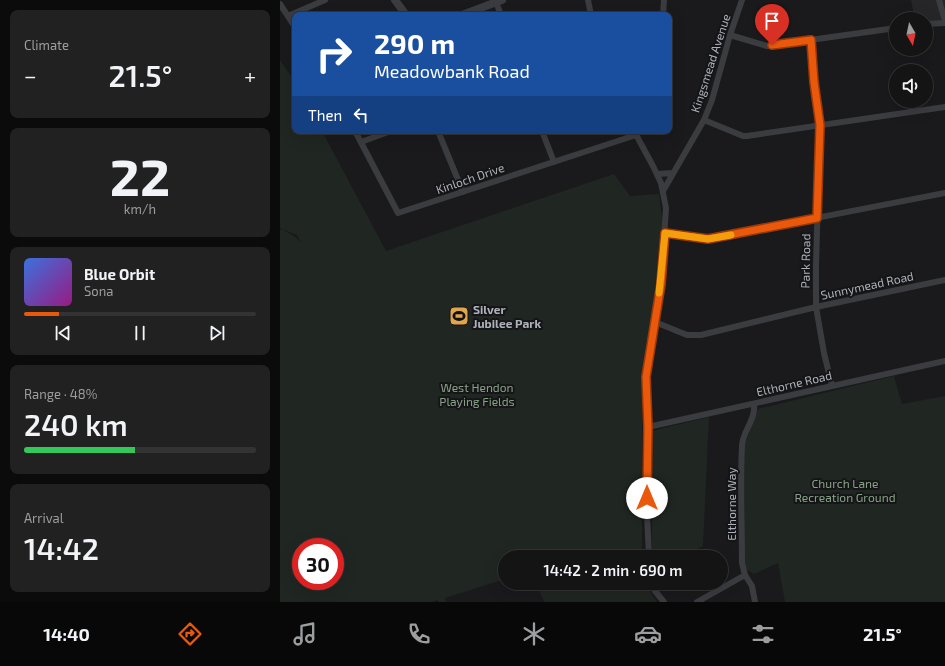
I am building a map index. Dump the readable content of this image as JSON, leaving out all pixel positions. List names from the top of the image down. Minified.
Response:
{"streets":{"street":["Kingsmead Avenue","Kinloch Drive","Park Road","Sunnymead Road","Elthorne Road","Elthorne Way"]},"crossings":[["Park Road","Sunnymead Road"],["Park Road","Elthorne Road"],["Elthorne Road","Elthorne Way"]],"parks":["West Hendon Playing Fields","Church Lane Recreation Ground"],"places":{"sports":["Silver Jubilee Park"]},"north":"bottom","page":{"tile":["Climate",["22","km/h"],["Range · 48%","240 km"],["Arrival","14:42"]],"turn":["290 m","Meadowbank Road"],"heat":["−","21.5°","+"],"then":"Then","song":["Blue Orbit","Sona"],"limit":"30","trip":"14:42 · 2 min · 690 m","tabs":["14:40","21.5°"]}}
